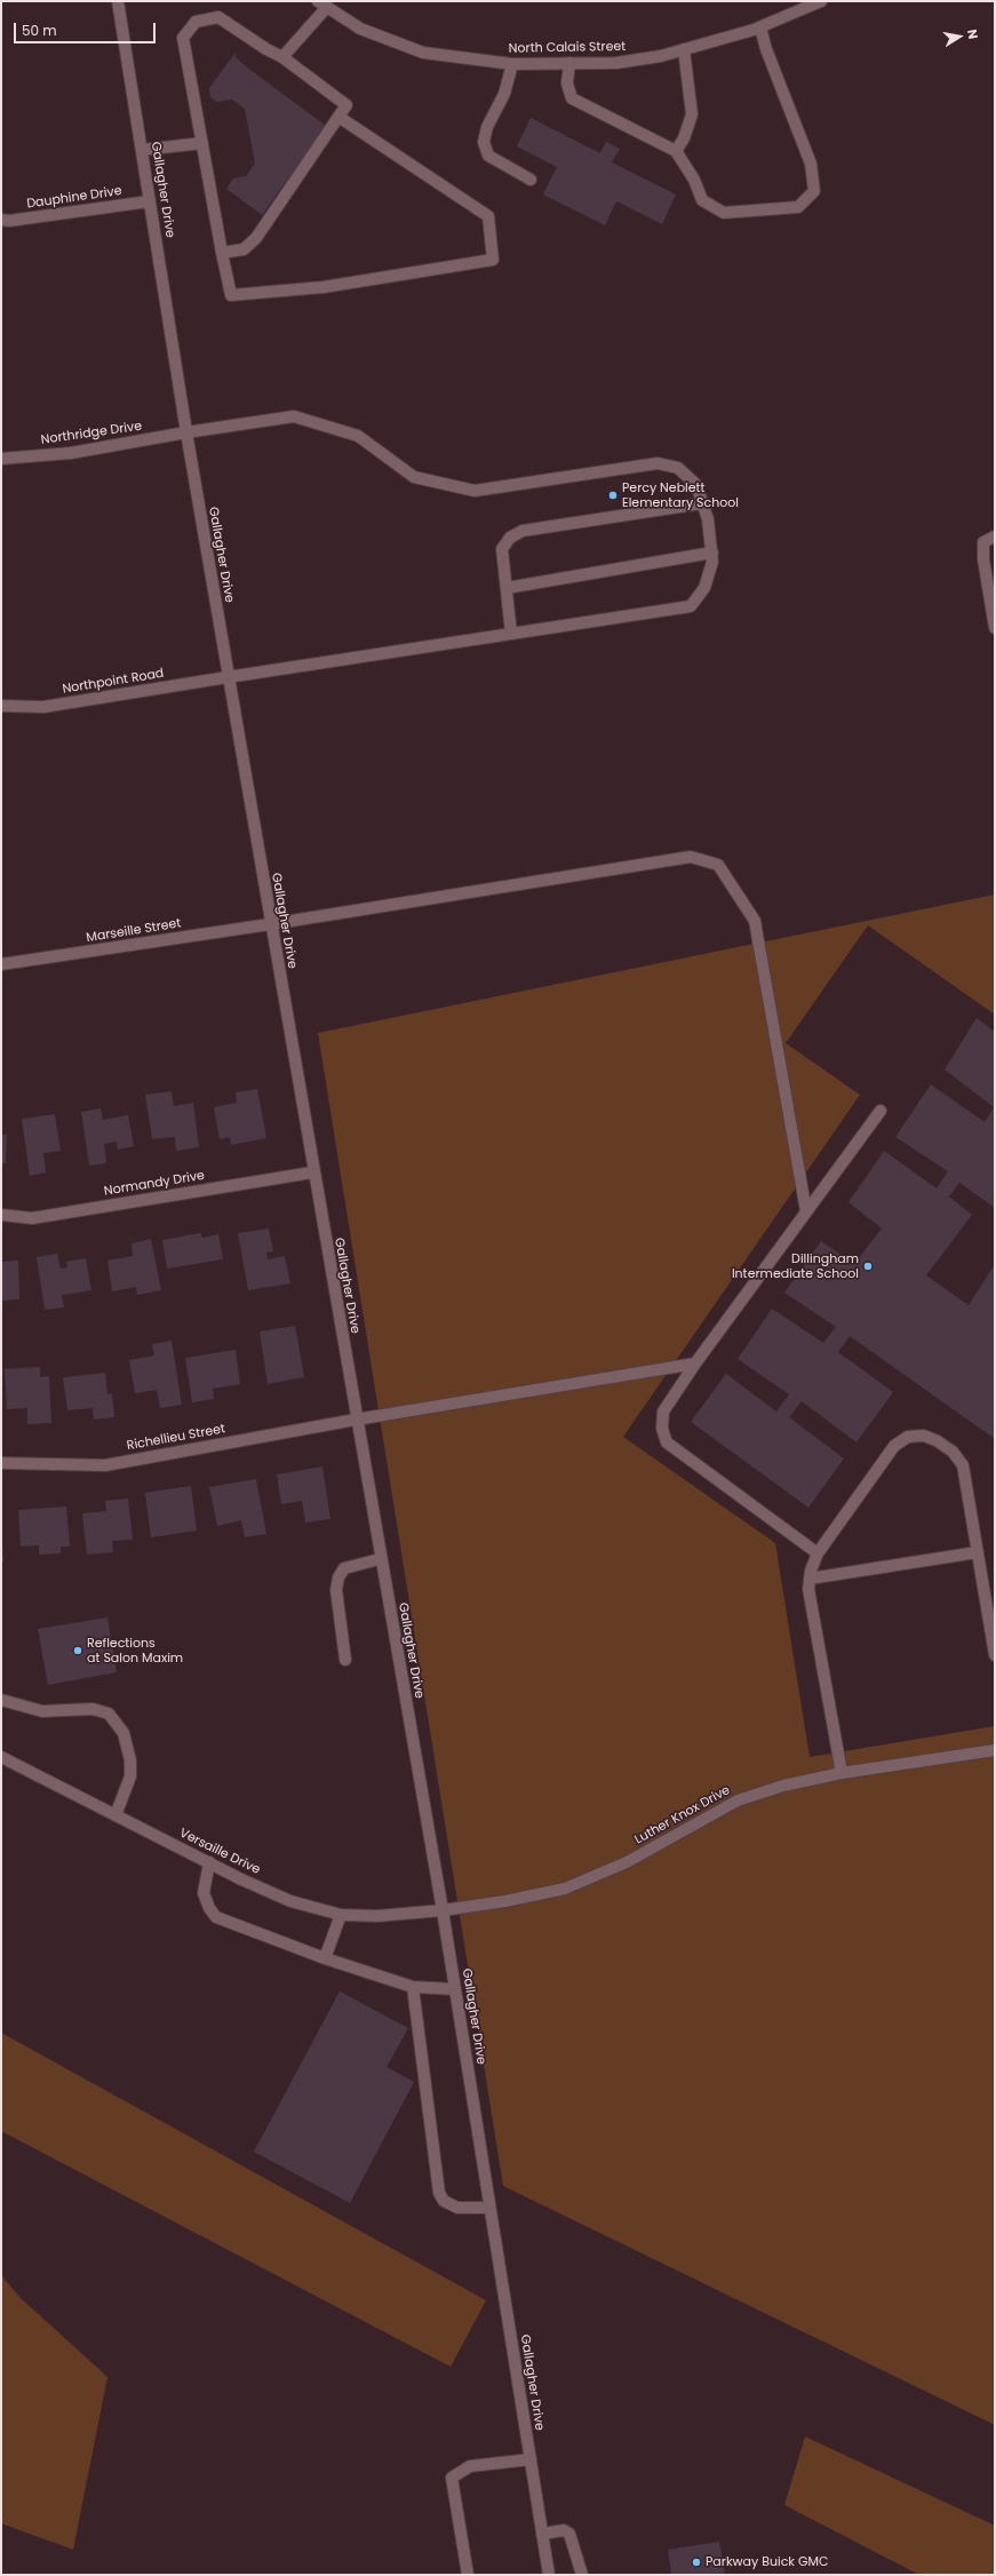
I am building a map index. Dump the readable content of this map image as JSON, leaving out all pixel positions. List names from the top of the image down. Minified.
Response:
{"streets":{"street":["North Calais Street","Gallagher Drive","Dauphine Drive","Northridge Drive","Northpoint Road","Marseille Street","Normandy Drive","Richellieu Street","Luther Knox Drive","Versaille Drive"]},"crossings":[["Gallagher Drive","Dauphine Drive"],["Gallagher Drive","Northridge Drive"],["Gallagher Drive","Northpoint Road"],["Gallagher Drive","Marseille Street"],["Gallagher Drive","Normandy Drive"],["Gallagher Drive","Richellieu Street"],["Gallagher Drive","Luther Knox Drive"],["Gallagher Drive","Versaille Drive"],["Northridge Drive","Northpoint Road"],["Luther Knox Drive","Versaille Drive"]],"places":["Percy Neblett Elementary School","Dillingham Intermediate School","Reflections at Salon Maxim","Parkway Buick GMC"],"scale_bar":"50 m","north":"right"}
